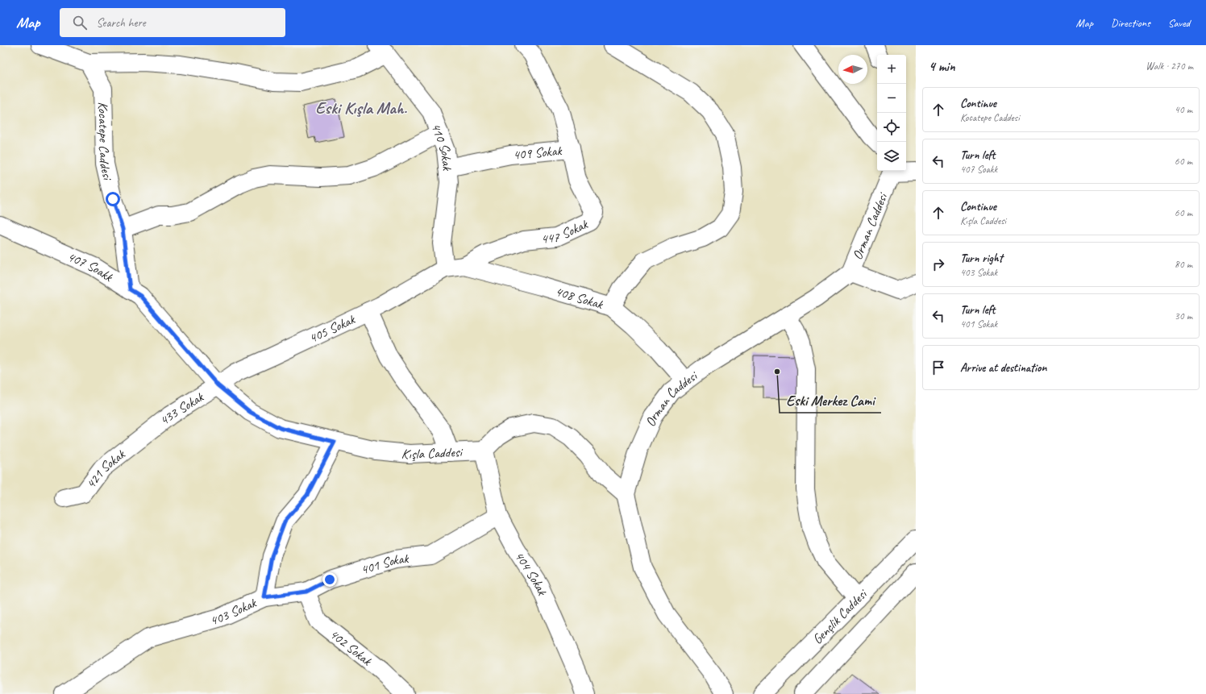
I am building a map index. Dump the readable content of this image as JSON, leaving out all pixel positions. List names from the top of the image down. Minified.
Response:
{"streets":{"street":["Kocatepe Caddesi","410 Sokak","409 Sokak","Orman Caddesi","447 Sokak","407 Soakk","408 Sokak","405 Sokak","433 Sokak","Kışla Caddesi","421 Sokak","401 Sokak","404 Sokak","403 Sokak","Gençlik Caddesi","402 Sokak"]},"crossings":[["Kocatepe Caddesi","407 Soakk"],["410 Sokak","409 Sokak"],["410 Sokak","408 Sokak"],["410 Sokak","405 Sokak"],["409 Sokak","447 Sokak"],["Orman Caddesi","408 Sokak"],["447 Sokak","408 Sokak"],["407 Soakk","405 Sokak"],["407 Soakk","433 Sokak"],["407 Soakk","Kışla Caddesi"],["408 Sokak","405 Sokak"],["405 Sokak","433 Sokak"],["405 Sokak","Kışla Caddesi"],["433 Sokak","Kışla Caddesi"],["433 Sokak","421 Sokak"],["Kışla Caddesi","404 Sokak"],["Kışla Caddesi","403 Sokak"],["401 Sokak","404 Sokak"],["401 Sokak","403 Sokak"],["401 Sokak","402 Sokak"]],"districts":["Eski Kışla Mah."],"places":["Eski Merkez Cami"],"north":"left","page":{"header":"Map","search":"Search here","nav":["Map","Directions","Saved"],"heading":["4 min","Walk · 270 m"],"map_buttons":["+","−"],"list":[["Continue","Kocatepe Caddesi","40 m"],["Turn left","407 Soakk","60 m"],["Continue","Kışla Caddesi","60 m"],["Turn right","403 Sokak","80 m"],["Turn left","401 Sokak","30 m"],"Arrive at destination"]}}
